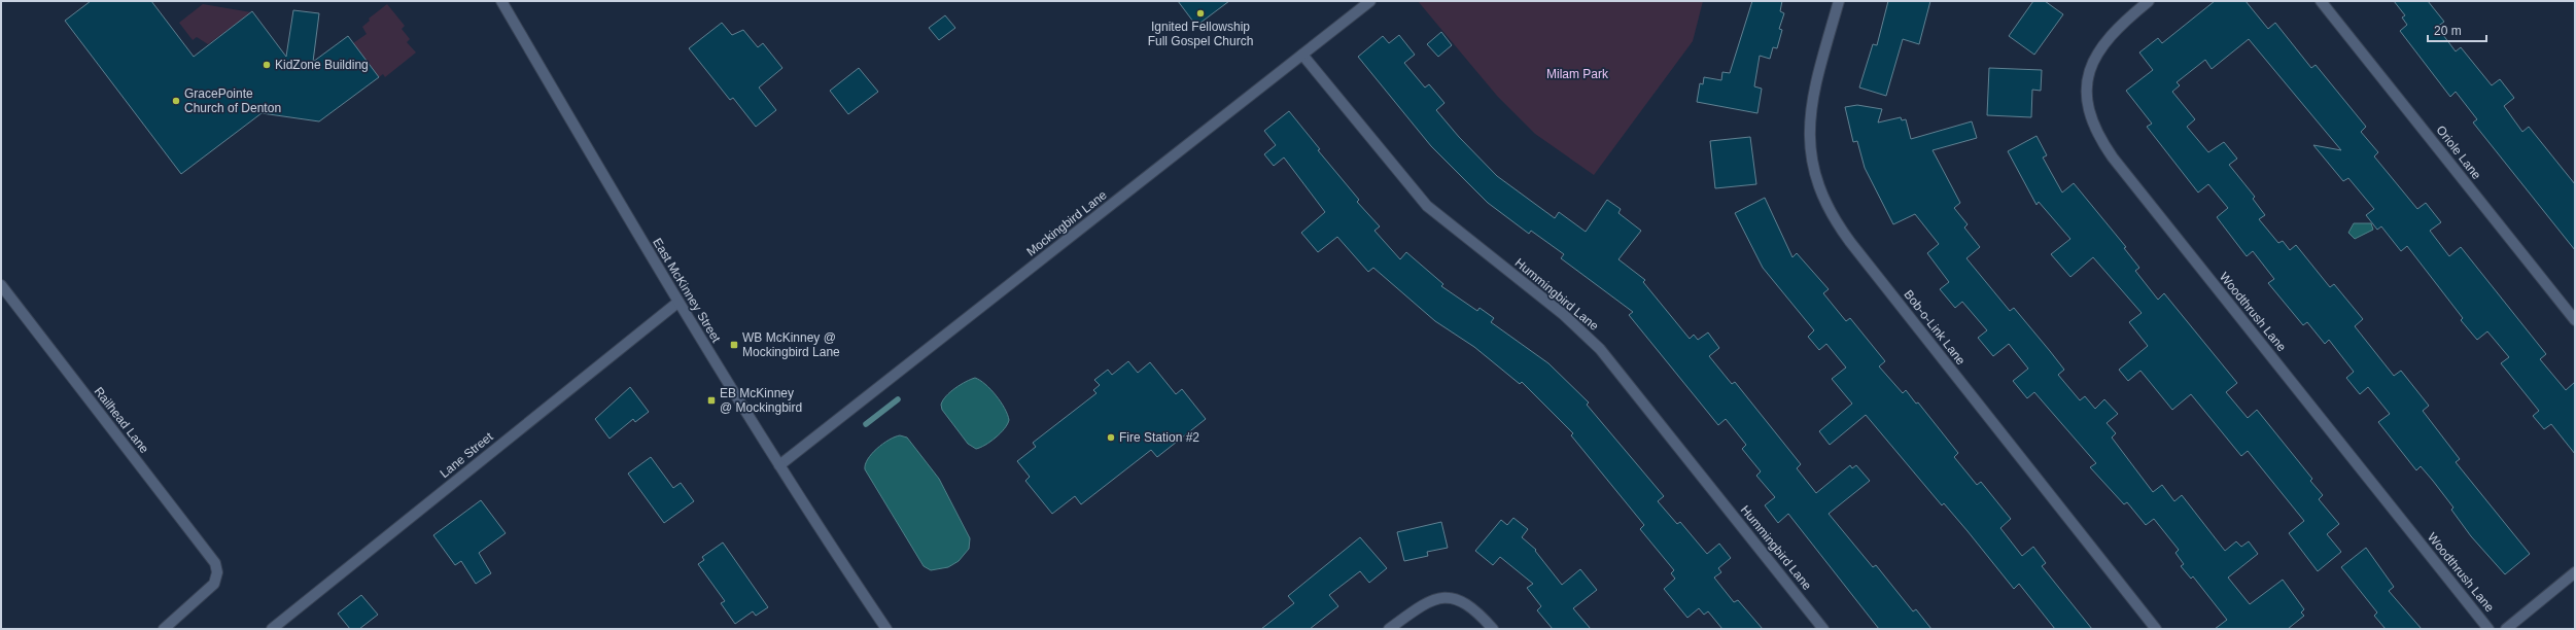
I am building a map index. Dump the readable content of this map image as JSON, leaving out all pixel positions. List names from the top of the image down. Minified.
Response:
{"streets":{"street":["Oriole Lane","Mockingbird Lane","East McKinney Street","Hummingbird Lane","Woodthrush Lane","Bob-o-Link Lane","Railhead Lane","Lane Street"]},"crossings":[["Mockingbird Lane","East McKinney Street"],["Mockingbird Lane","Hummingbird Lane"],["East McKinney Street","Lane Street"]],"parks":["Milam Park"],"places":{"other":["Ignited Fellowship Full Gospel Church","KidZone Building","GracePointe Church of Denton","Fire Station #2"],"transit":["WB McKinney @ Mockingbird Lane","EB McKinney @ Mockingbird"]},"scale_bar":"20 m"}
